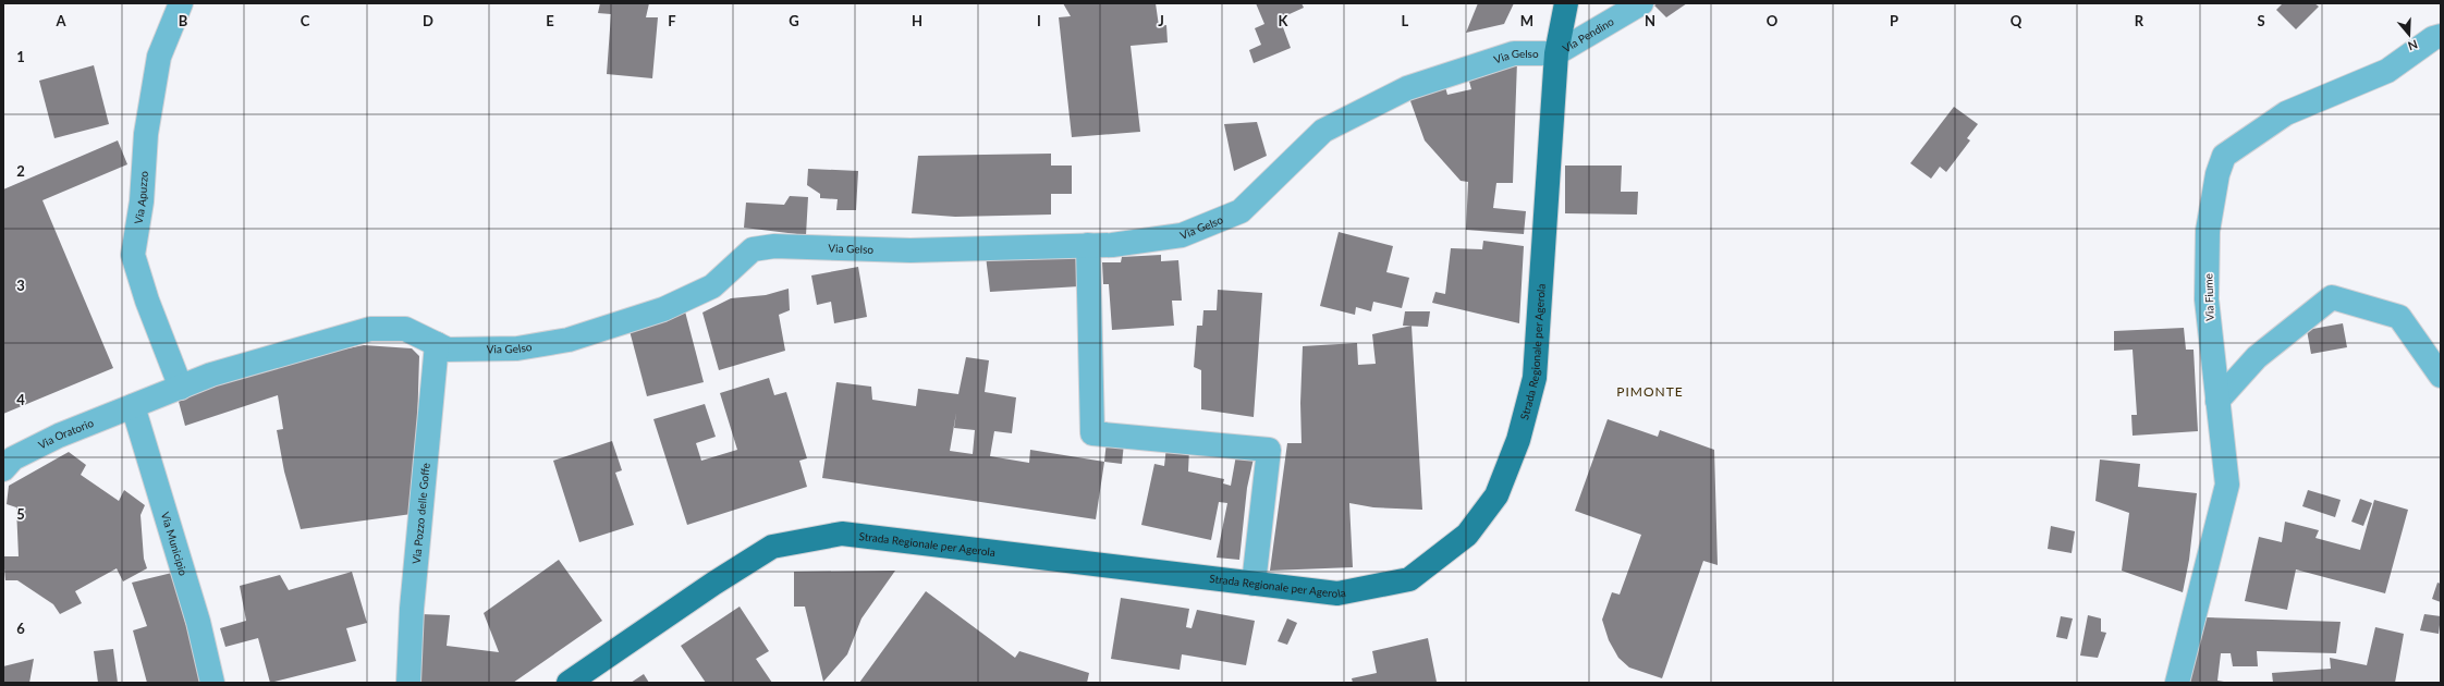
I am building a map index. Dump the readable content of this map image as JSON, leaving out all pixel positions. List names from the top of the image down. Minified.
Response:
{"streets":{"main road":["Strada Regionale per Agerola"],"street":["Via Pendino","Via Gelso","Via Apuzzo","Via Fiume","Via Oratorio","Via Pozzo delle Goffe","Via Municipio"]},"crossings":[["Via Pendino","Via Gelso"],["Via Pendino","Strada Regionale per Agerola"],["Via Gelso","Via Apuzzo"],["Via Gelso","Strada Regionale per Agerola"],["Via Gelso","Via Oratorio"],["Via Gelso","Via Pozzo delle Goffe"],["Via Gelso","Via Municipio"],["Via Oratorio","Via Municipio"]],"districts":["PIMONTE"],"north":"bottom","grid":{"columns":["A","B","C","D","E","F","G","H","I","J","K","L","M","N","O","P","Q","R","S"],"rows":["1","2","3","4","5","6"]}}
